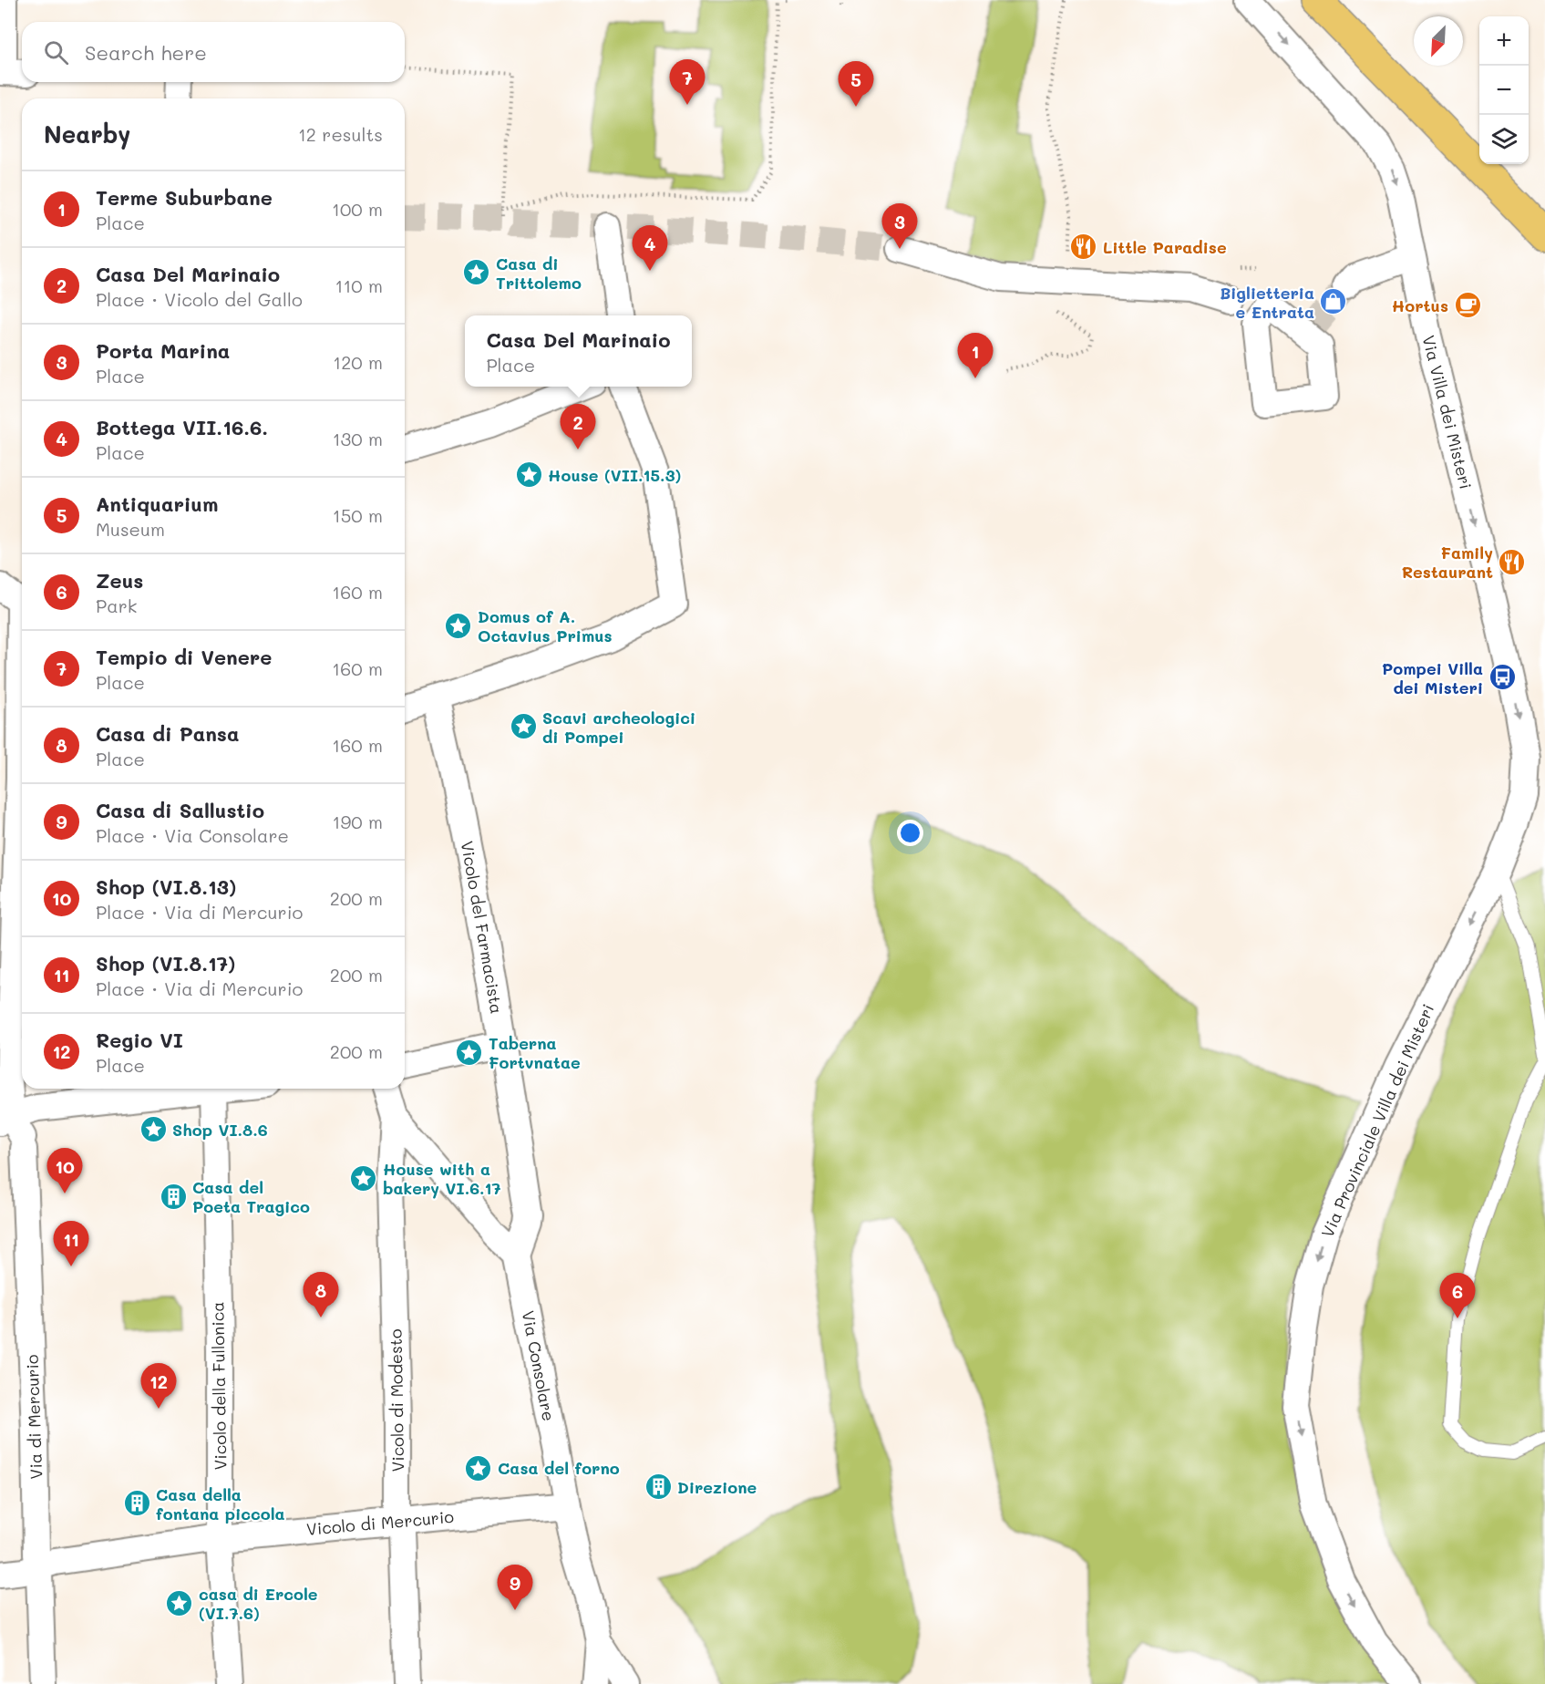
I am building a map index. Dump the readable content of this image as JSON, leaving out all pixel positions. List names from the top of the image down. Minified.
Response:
{"streets":{"street":["Via Villa dei Misteri","Vicolo del Farmacista","Via Provinciale Villa dei Misteri","Via Consolare","Vicolo della Fullonica","Vicolo di Modesto","Via di Mercurio","Vicolo di Mercurio"]},"crossings":[["Via Villa dei Misteri","Via Provinciale Villa dei Misteri"],["Vicolo del Farmacista","Via Consolare"],["Via Consolare","Vicolo di Mercurio"],["Vicolo della Fullonica","Vicolo di Mercurio"],["Vicolo di Modesto","Vicolo di Mercurio"],["Via di Mercurio","Vicolo di Mercurio"]],"one_way":["Via Villa dei Misteri","Via Provinciale Villa dei Misteri"],"places":{"restaurant":["Little Paradise","Family Restaurant"],"place":["Casa di Trittolemo","House (VII.15.3)","Domus of A. Octavius Primus","Scavi archeologici di Pompei","Taberna Fortvnatae","Shop VI.8.6","House with a bakery VI.6.17","Casa del forno","casa di Ercole (VI.7.6)"],"shop":["Biglietteria e Entrata"],"cafe":["Hortus"],"bus stop":["Pompei Villa dei Misteri"],"building":["Casa del Poeta Tragico","Direzione","Casa della fontana piccola"]},"north":"bottom left","page":{"map_buttons":["+","−"],"search":"Search here","pins":["7","5","3","4","1","2","10","11","8","6","12","9"],"heading":["Nearby","12 results"],"list":[{"mark":"1","name":"Terme Suburbane","note":"Place","value":"100 m"},{"mark":"2","name":"Casa Del Marinaio","note":"Place · Vicolo del Gallo","value":"110 m"},{"mark":"3","name":"Porta Marina","note":"Place","value":"120 m"},{"mark":"4","name":"Bottega VII.16.6.","note":"Place","value":"130 m"},{"mark":"5","name":"Antiquarium","note":"Museum","value":"150 m"},{"mark":"6","name":"Zeus","note":"Park","value":"160 m"},{"mark":"7","name":"Tempio di Venere","note":"Place","value":"160 m"},{"mark":"8","name":"Casa di Pansa","note":"Place","value":"160 m"},{"mark":"9","name":"Casa di Sallustio","note":"Place · Via Consolare","value":"190 m"},{"mark":"10","name":"Shop (VI.8.13)","note":"Place · Via di Mercurio","value":"200 m"},{"mark":"11","name":"Shop (VI.8.17)","note":"Place · Via di Mercurio","value":"200 m"},{"mark":"12","name":"Regio VI","note":"Place","value":"200 m"}],"popup":["Casa Del Marinaio","Place"]}}
